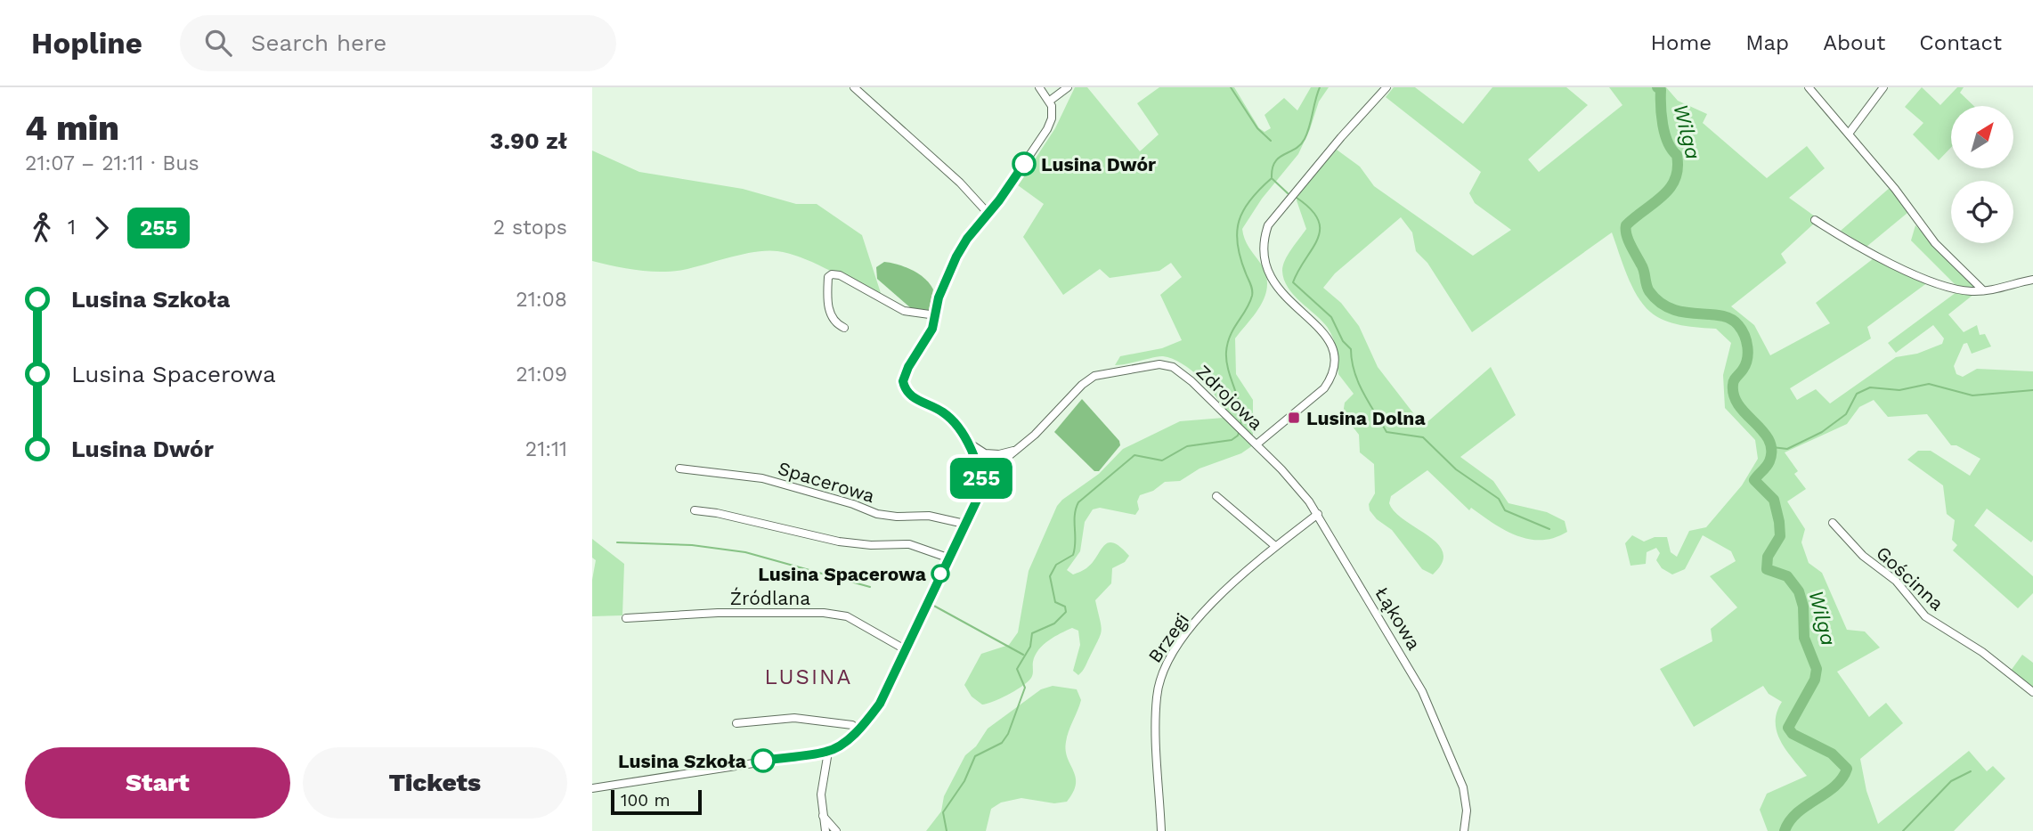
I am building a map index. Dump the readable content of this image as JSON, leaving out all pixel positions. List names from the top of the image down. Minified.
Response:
{"streets":{"street":["Zdrojowa","Spacerowa","Gościnna","Źródlana","Łąkowa","Brzegi"]},"crossings":[["Zdrojowa","Łąkowa"],["Łąkowa","Brzegi"]],"districts":["LUSINA"],"water":["Wilga"],"places":{"other":["Lusina Dwór","Lusina Spacerowa","Lusina Szkoła"],"transit":["Lusina Dolna"]},"lines":["bus line 255"],"scale_bar":"100 m","north":"top right","page":{"header":"Hopline","search":"Search here","nav":["Home","Map","About","Contact"],"heading":["4 min","21:07 – 21:11 · Bus","3.90 zł"],"on_map":"255","legs":["1","255","2 stops"],"list":[{"name":"Lusina Szkoła","value":"21:08"},{"name":"Lusina Spacerowa","value":"21:09"},{"name":"Lusina Dwór","value":"21:11"}],"buttons":["Start","Tickets"],"scale":"100 m"}}
